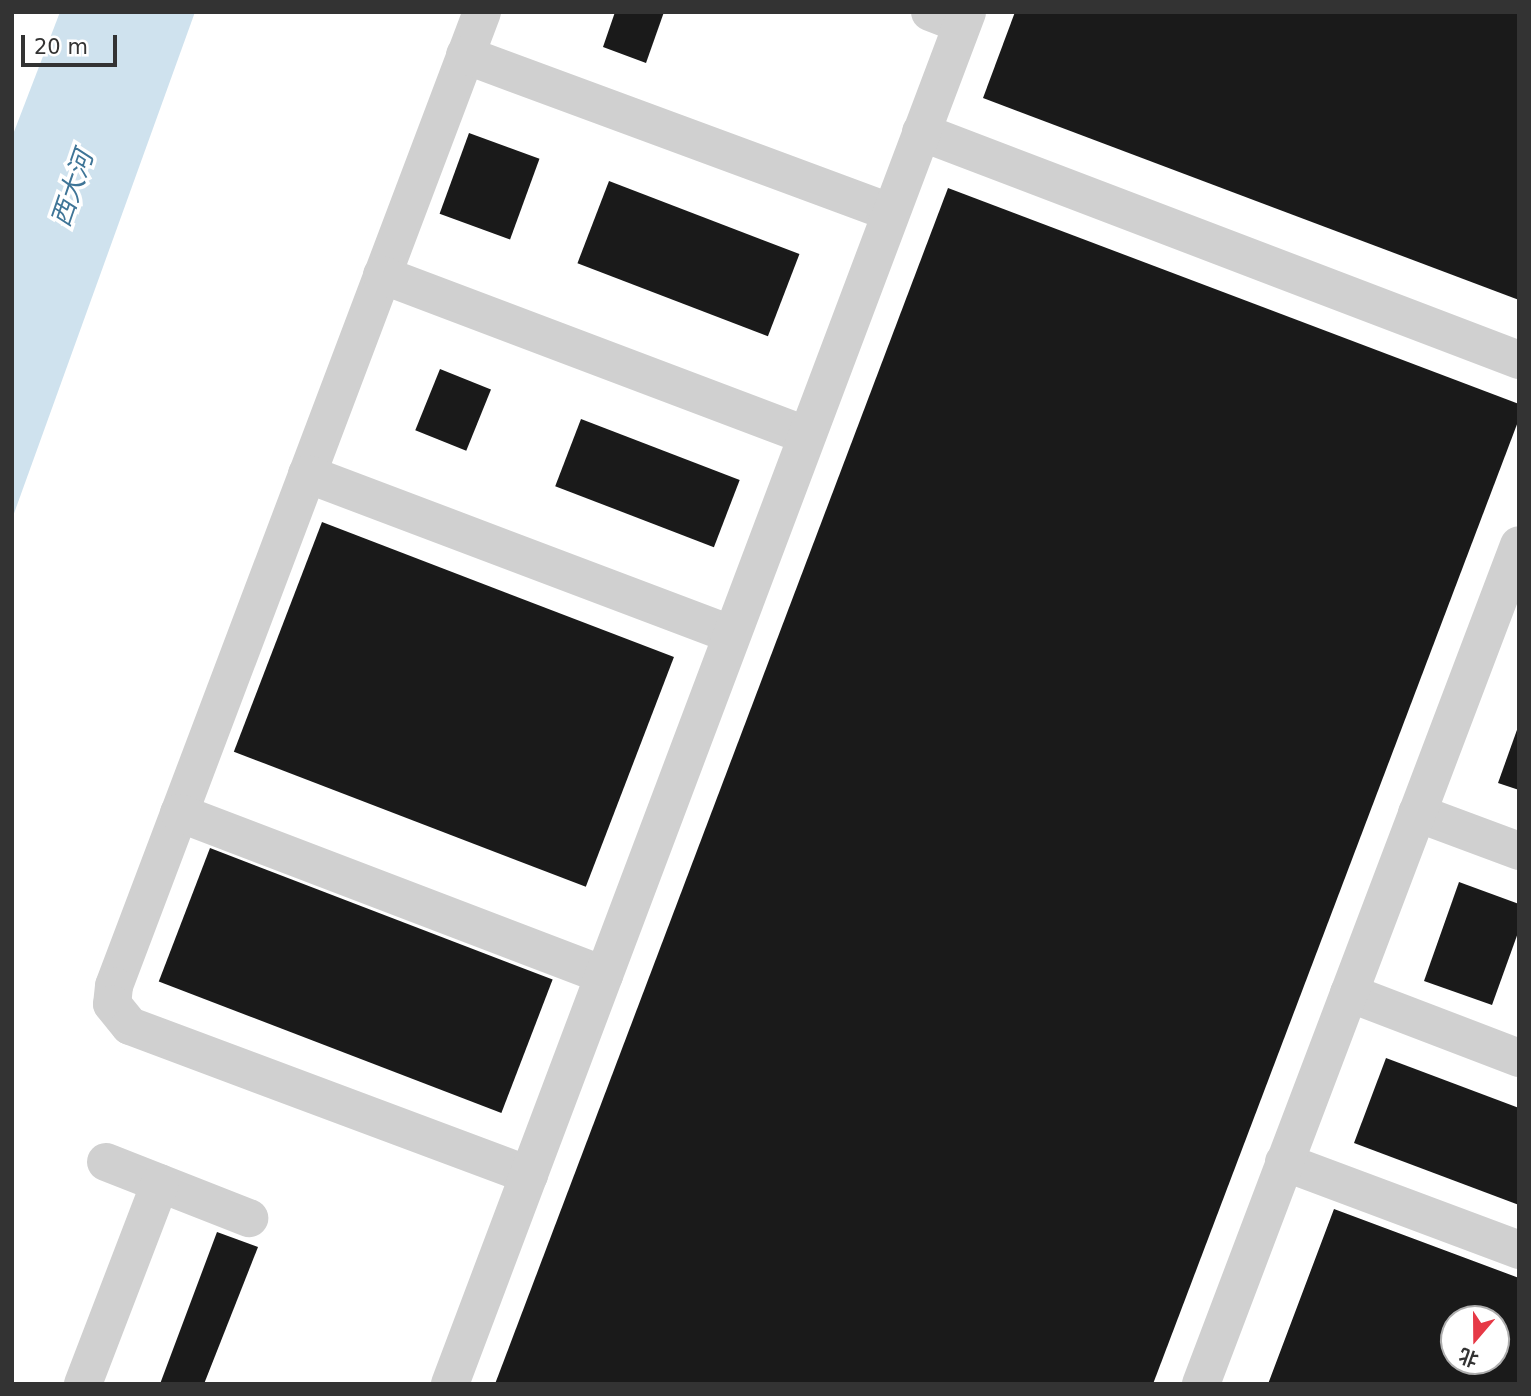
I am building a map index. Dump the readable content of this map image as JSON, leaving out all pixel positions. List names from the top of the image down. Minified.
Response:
{"water":["西大河"],"scale_bar":"20 m","north":"bottom"}
